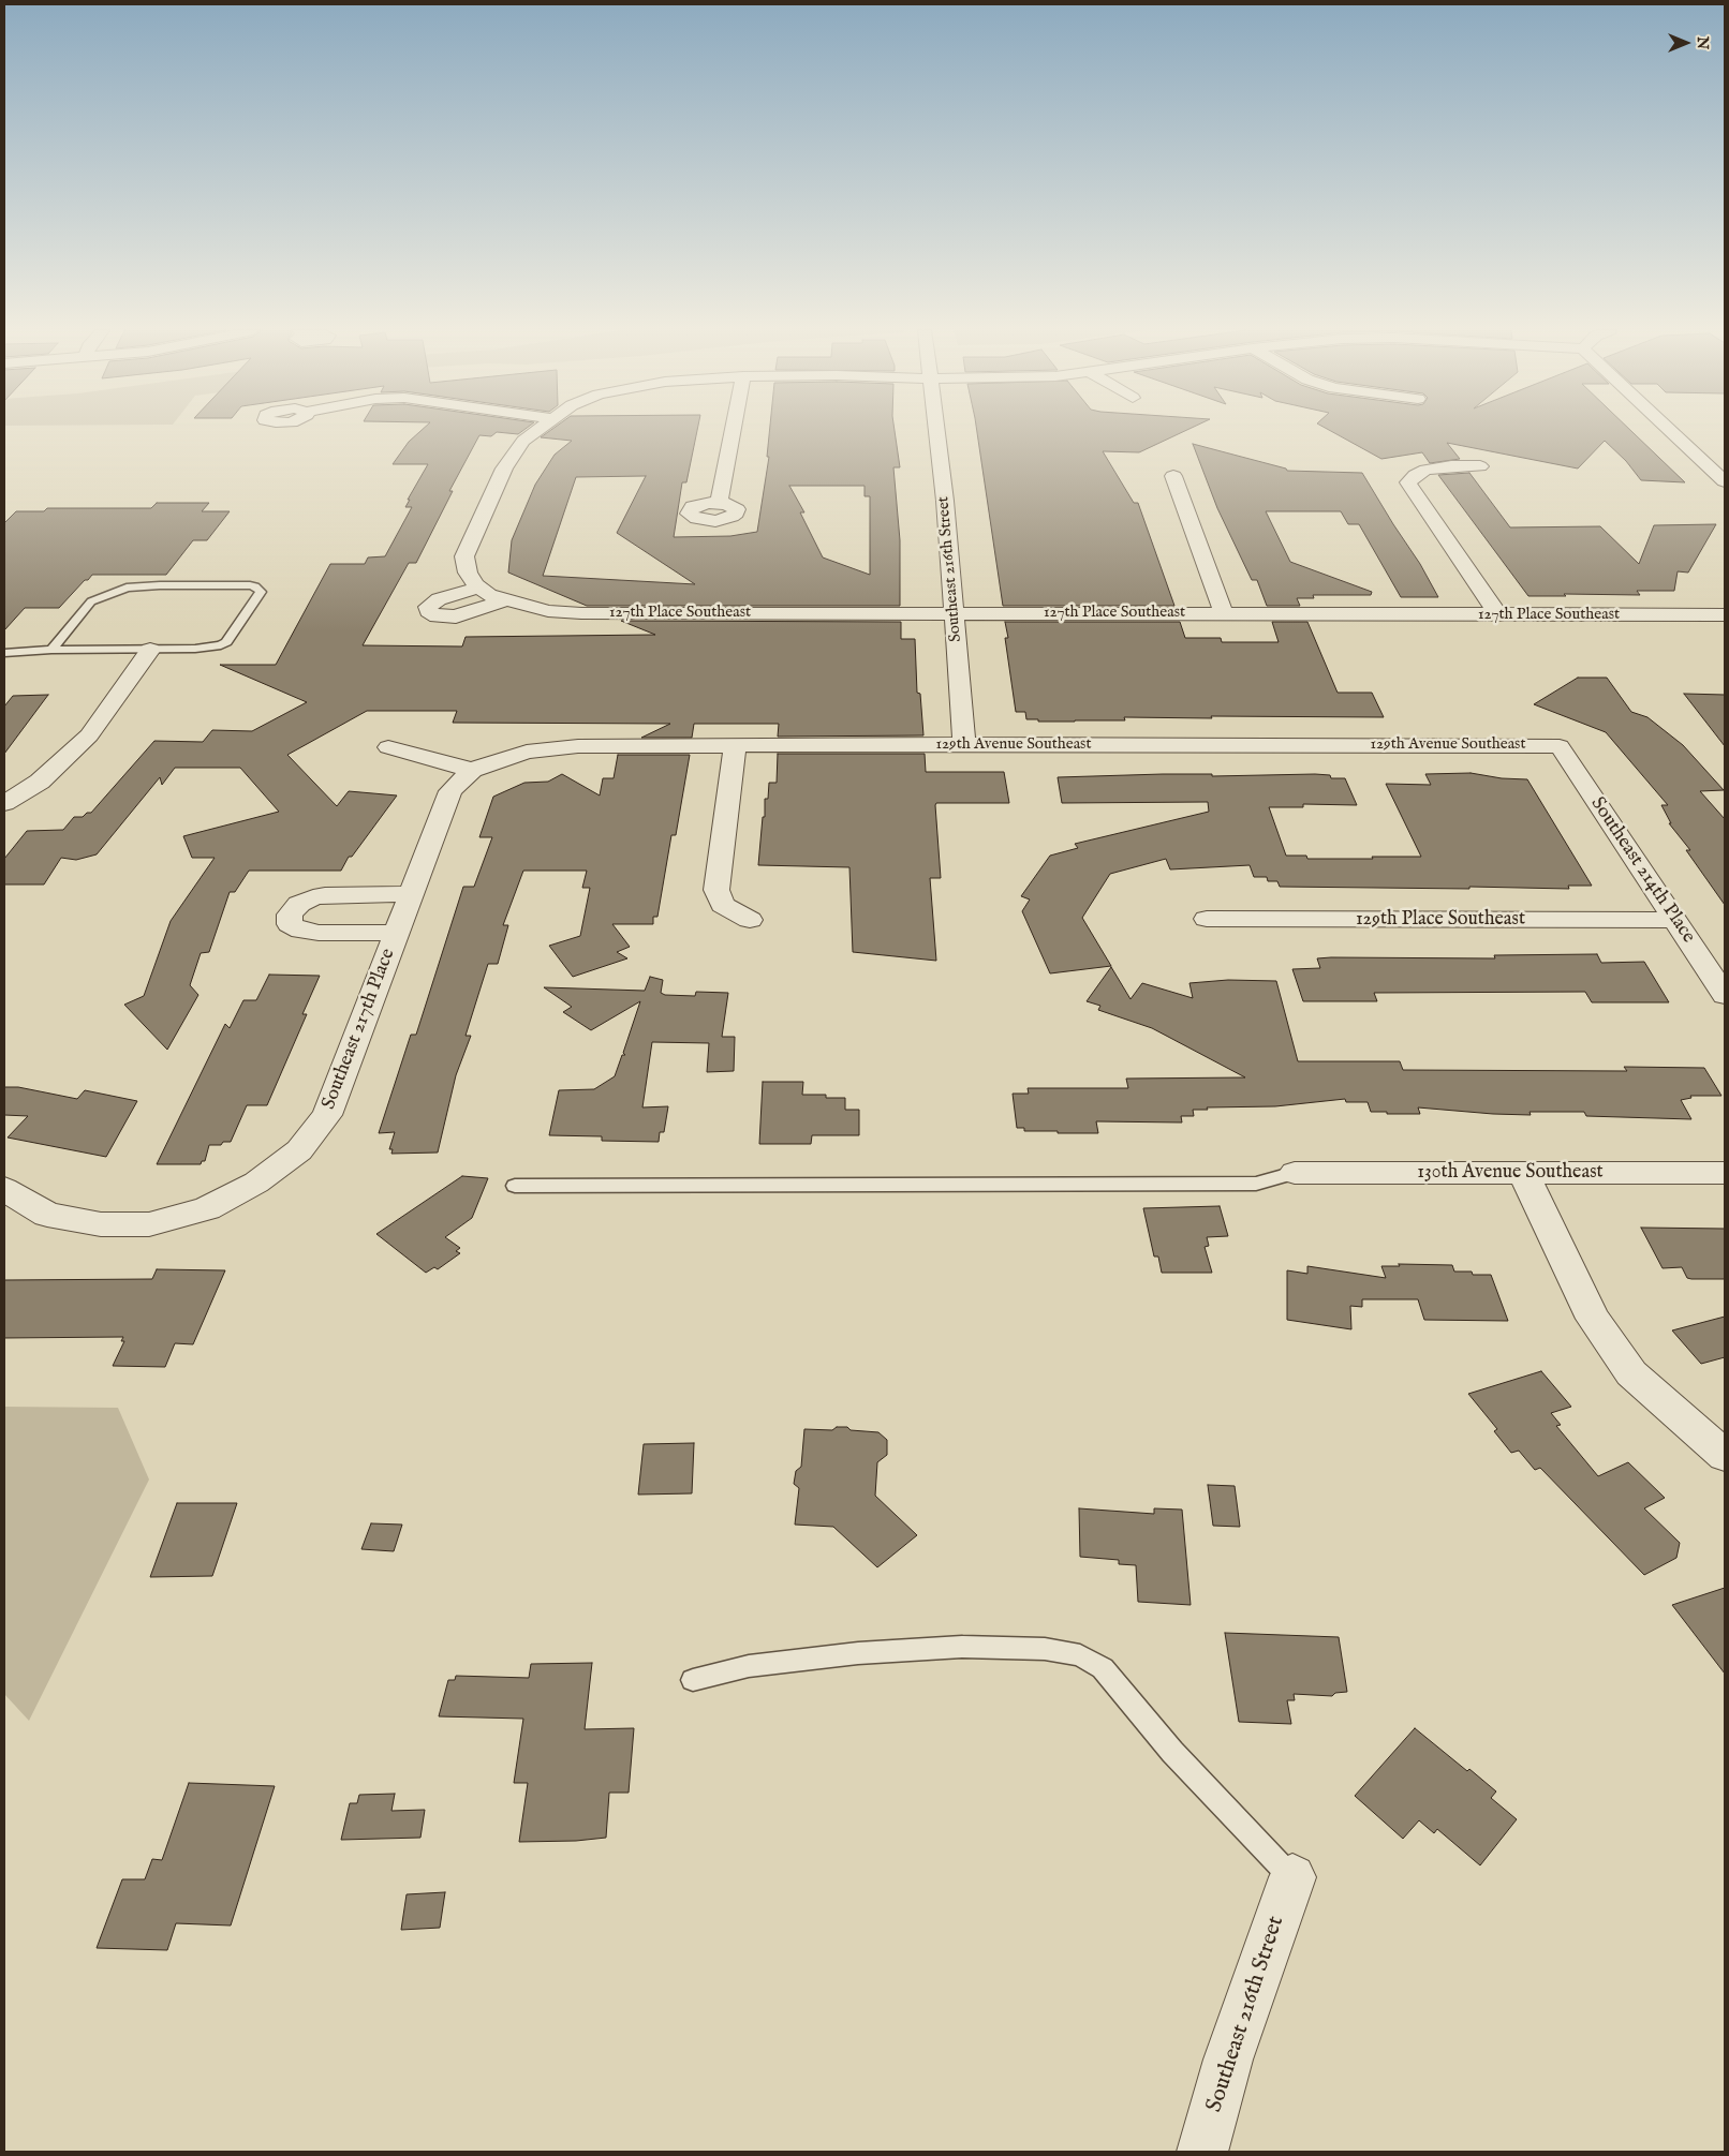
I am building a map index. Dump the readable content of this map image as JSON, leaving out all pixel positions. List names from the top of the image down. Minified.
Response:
{"streets":{"street":["Southeast 216th Street","127th Place Southeast","129th Avenue Southeast","Southeast 214th Place","129th Place Southeast","Southeast 217th Place","130th Avenue Southeast"]},"crossings":[["Southeast 216th Street","127th Place Southeast"],["Southeast 216th Street","129th Avenue Southeast"],["129th Avenue Southeast","Southeast 214th Place"],["129th Avenue Southeast","Southeast 217th Place"],["Southeast 214th Place","129th Place Southeast"]],"north":"right"}
